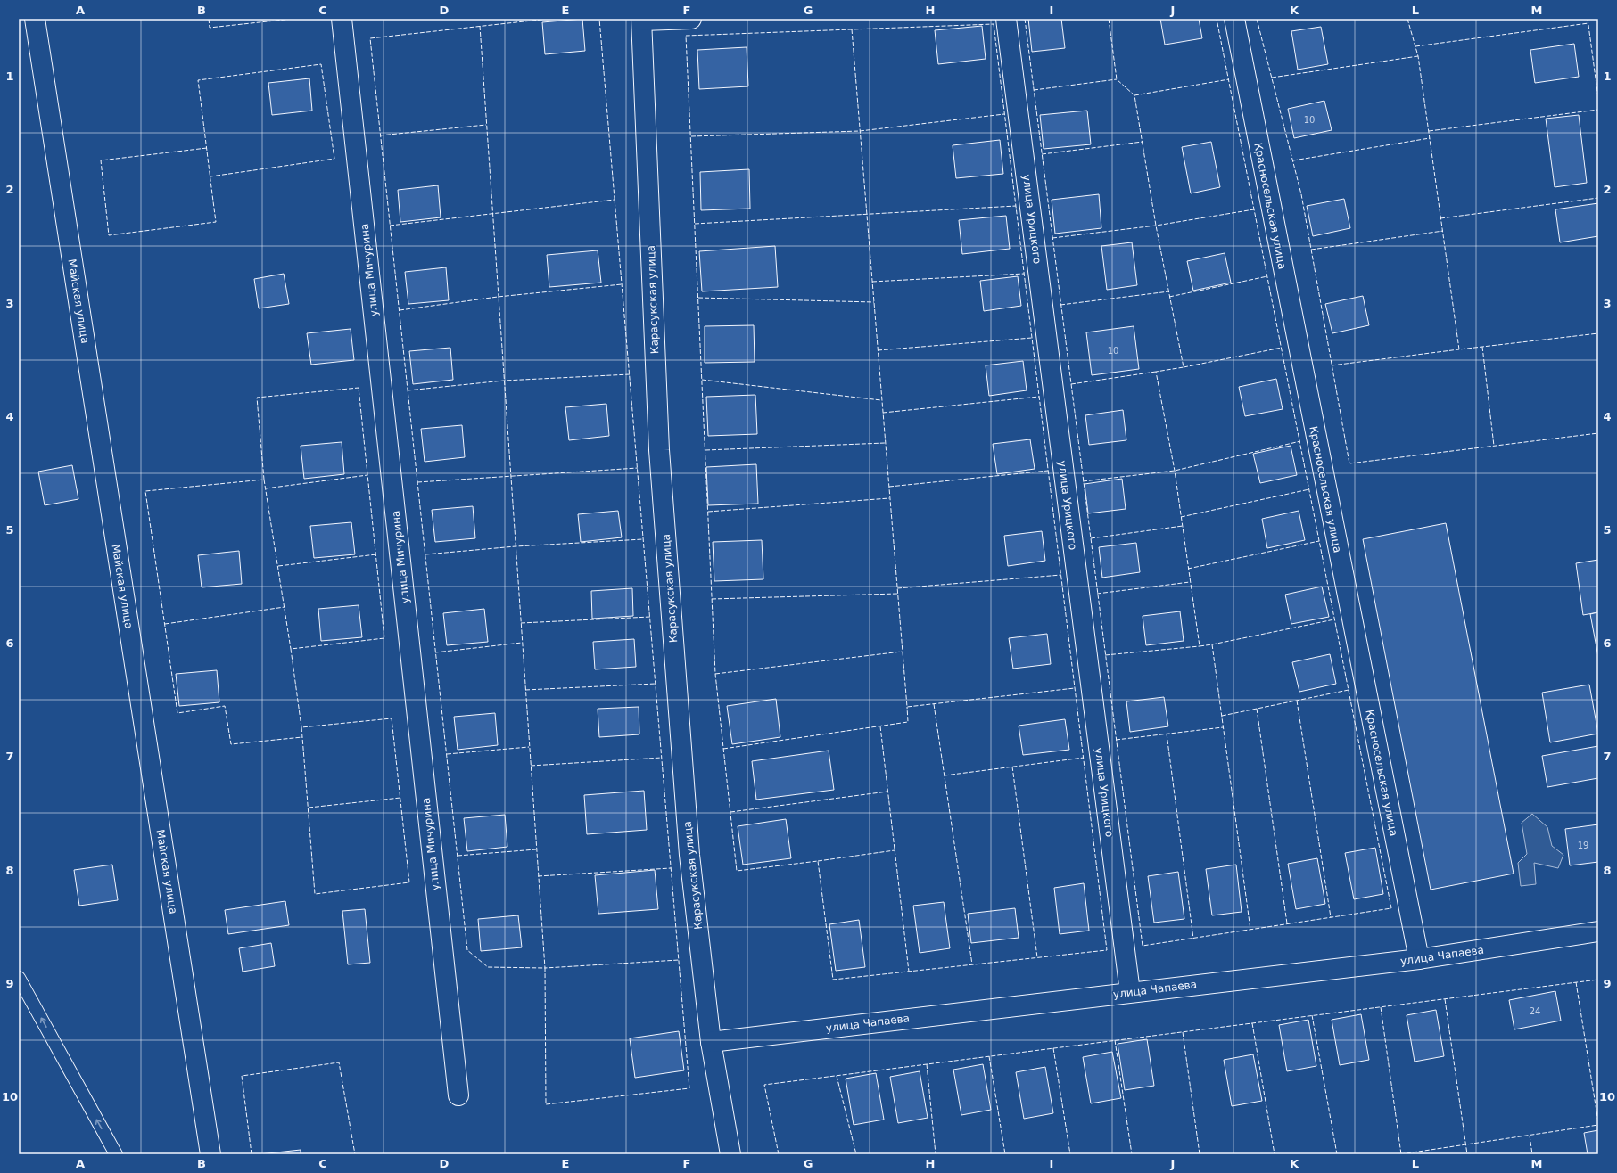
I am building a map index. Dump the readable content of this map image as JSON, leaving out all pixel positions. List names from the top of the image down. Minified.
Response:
{"streets":{"street":["Красносельская улица","улица Урицкого","улица Мичурина","Карасукская улица","Майская улица","улица Чапаева"]},"crossings":[["Красносельская улица","улица Чапаева"],["улица Урицкого","улица Чапаева"],["Карасукская улица","улица Чапаева"]],"house_numbers":["10","10","19","24"],"grid":{"columns":["A","B","C","D","E","F","G","H","I","J","K","L","M"],"rows":["1","2","3","4","5","6","7","8","9","10"]}}
